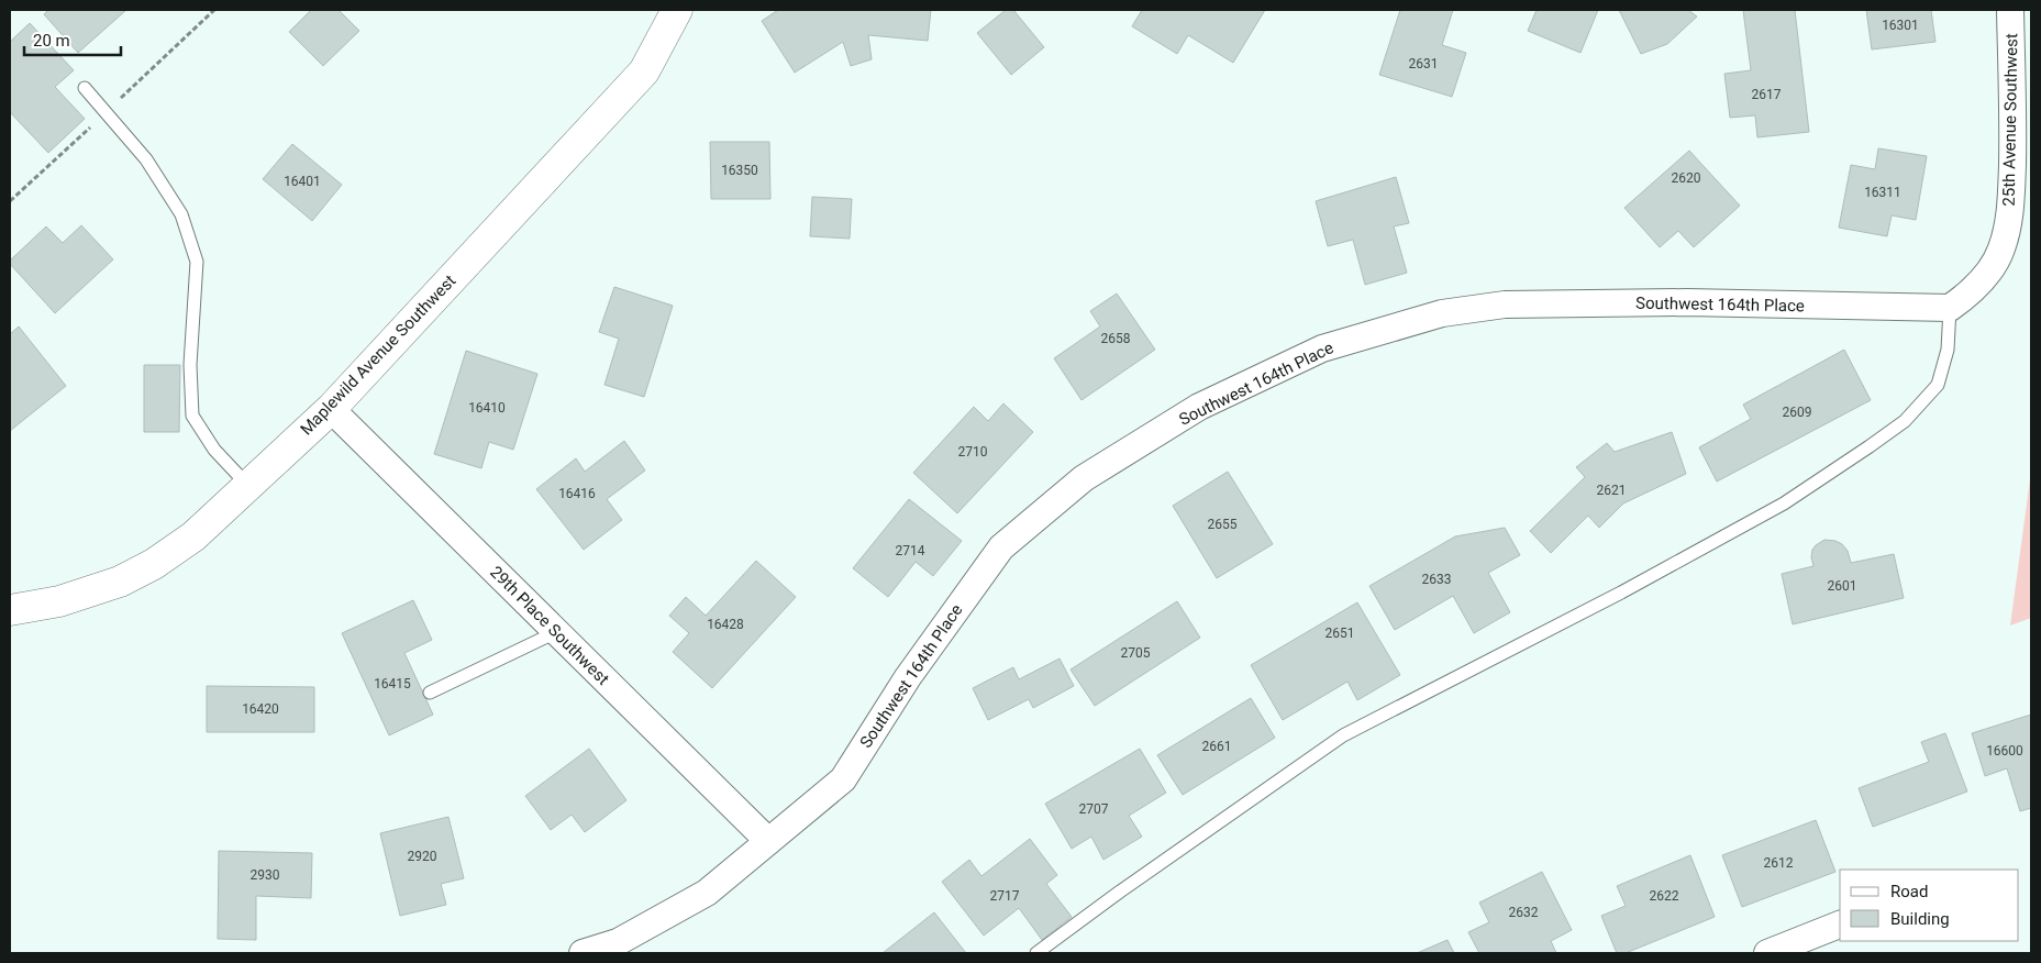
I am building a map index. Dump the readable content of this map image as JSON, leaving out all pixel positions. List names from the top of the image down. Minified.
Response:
{"streets":{"street":["25th Avenue Southwest","Southwest 164th Place","Maplewild Avenue Southwest","29th Place Southwest"]},"crossings":[["25th Avenue Southwest","Southwest 164th Place"],["Southwest 164th Place","29th Place Southwest"],["Maplewild Avenue Southwest","29th Place Southwest"]],"house_numbers":["16301","2631","2617","16350","2620","16401","16311","2658","16410","2609","2710","2621","16416","2655","2714","2633","2601","16428","2651","2705","16415","16420","2661","16600","2707","2920","2612","2930","2717","2622","2632"],"legend":["Road","Building"],"scale_bar":"20 m"}
